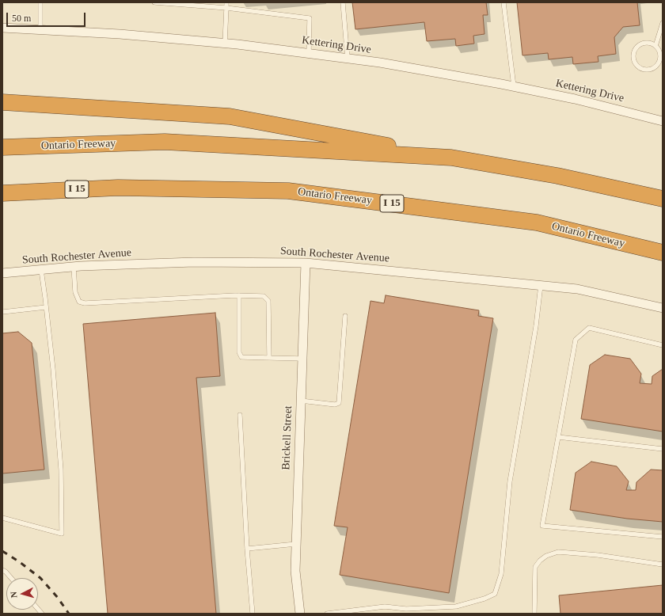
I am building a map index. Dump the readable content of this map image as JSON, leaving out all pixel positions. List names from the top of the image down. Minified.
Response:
{"streets":{"highway":["Ontario Freeway","I 15"],"street":["Kettering Drive","South Rochester Avenue","Brickell Street"]},"crossings":[["South Rochester Avenue","Brickell Street"]],"scale_bar":"50 m","north":"left"}
